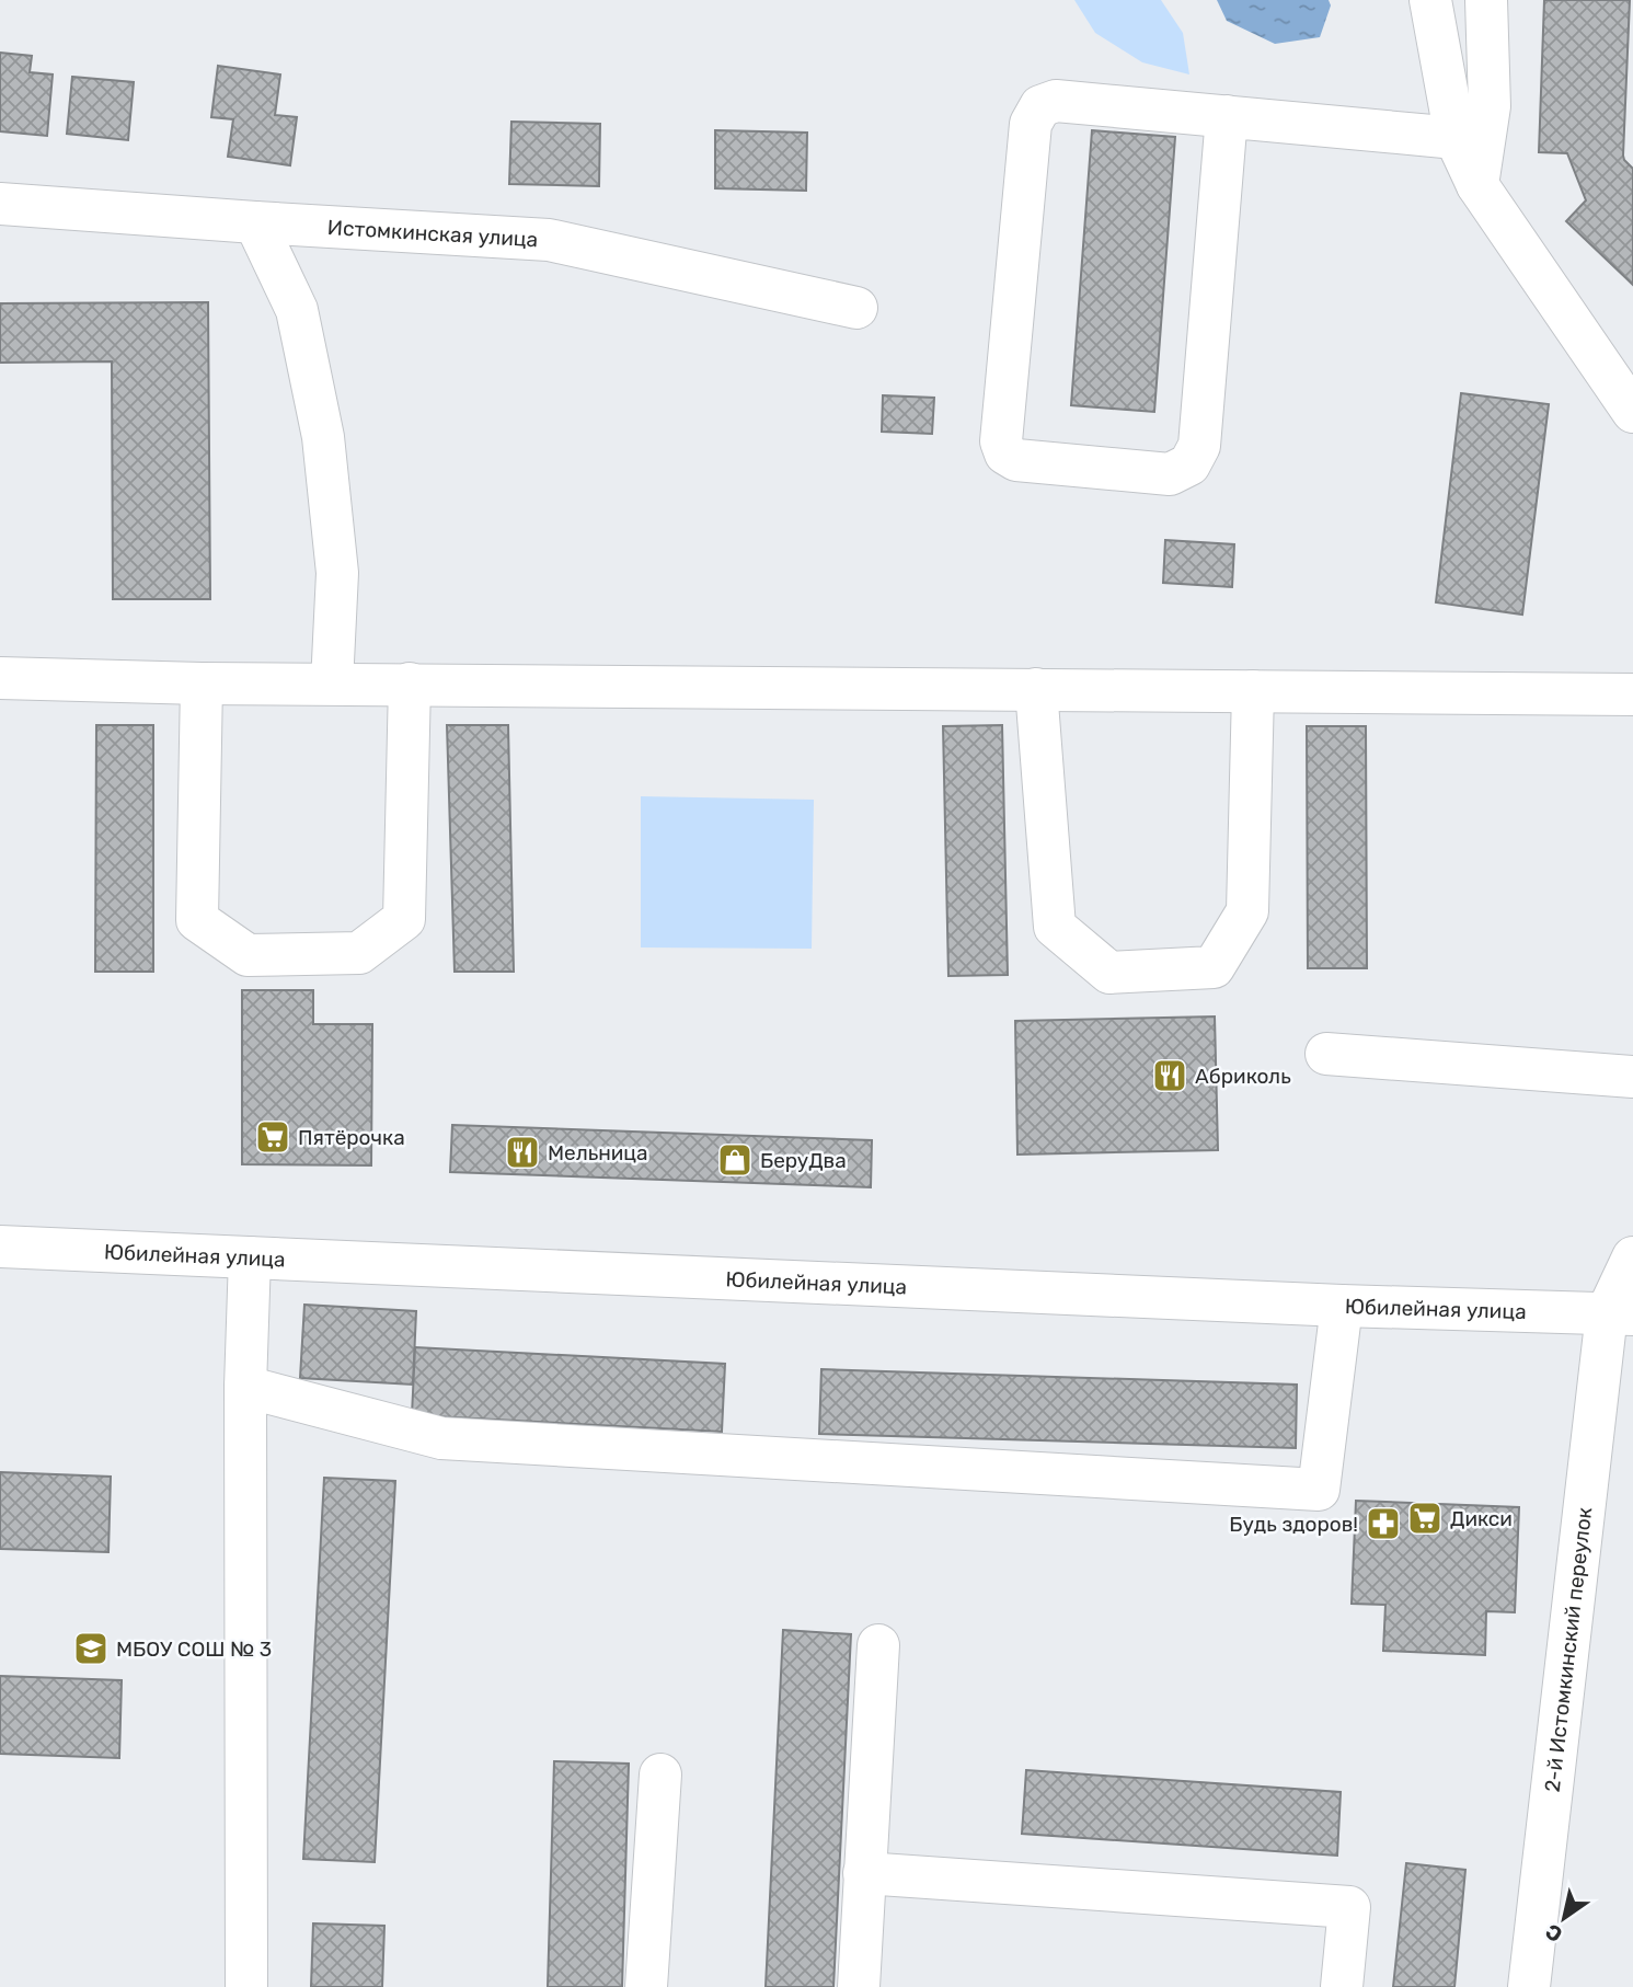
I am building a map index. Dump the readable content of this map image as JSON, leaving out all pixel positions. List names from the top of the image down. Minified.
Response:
{"streets":{"street":["Истомкинская улица","Юбилейная улица","2-й Истомкинский переулок"]},"crossings":[["Юбилейная улица","2-й Истомкинский переулок"]],"places":{"restaurant":["Абриколь","Мельница"],"supermarket":["Пятёрочка","Дикси"],"shop":["БеруДва"],"pharmacy":["Будь здоров!"],"school or university":["МБОУ СОШ № 3"]},"north":"bottom left"}
